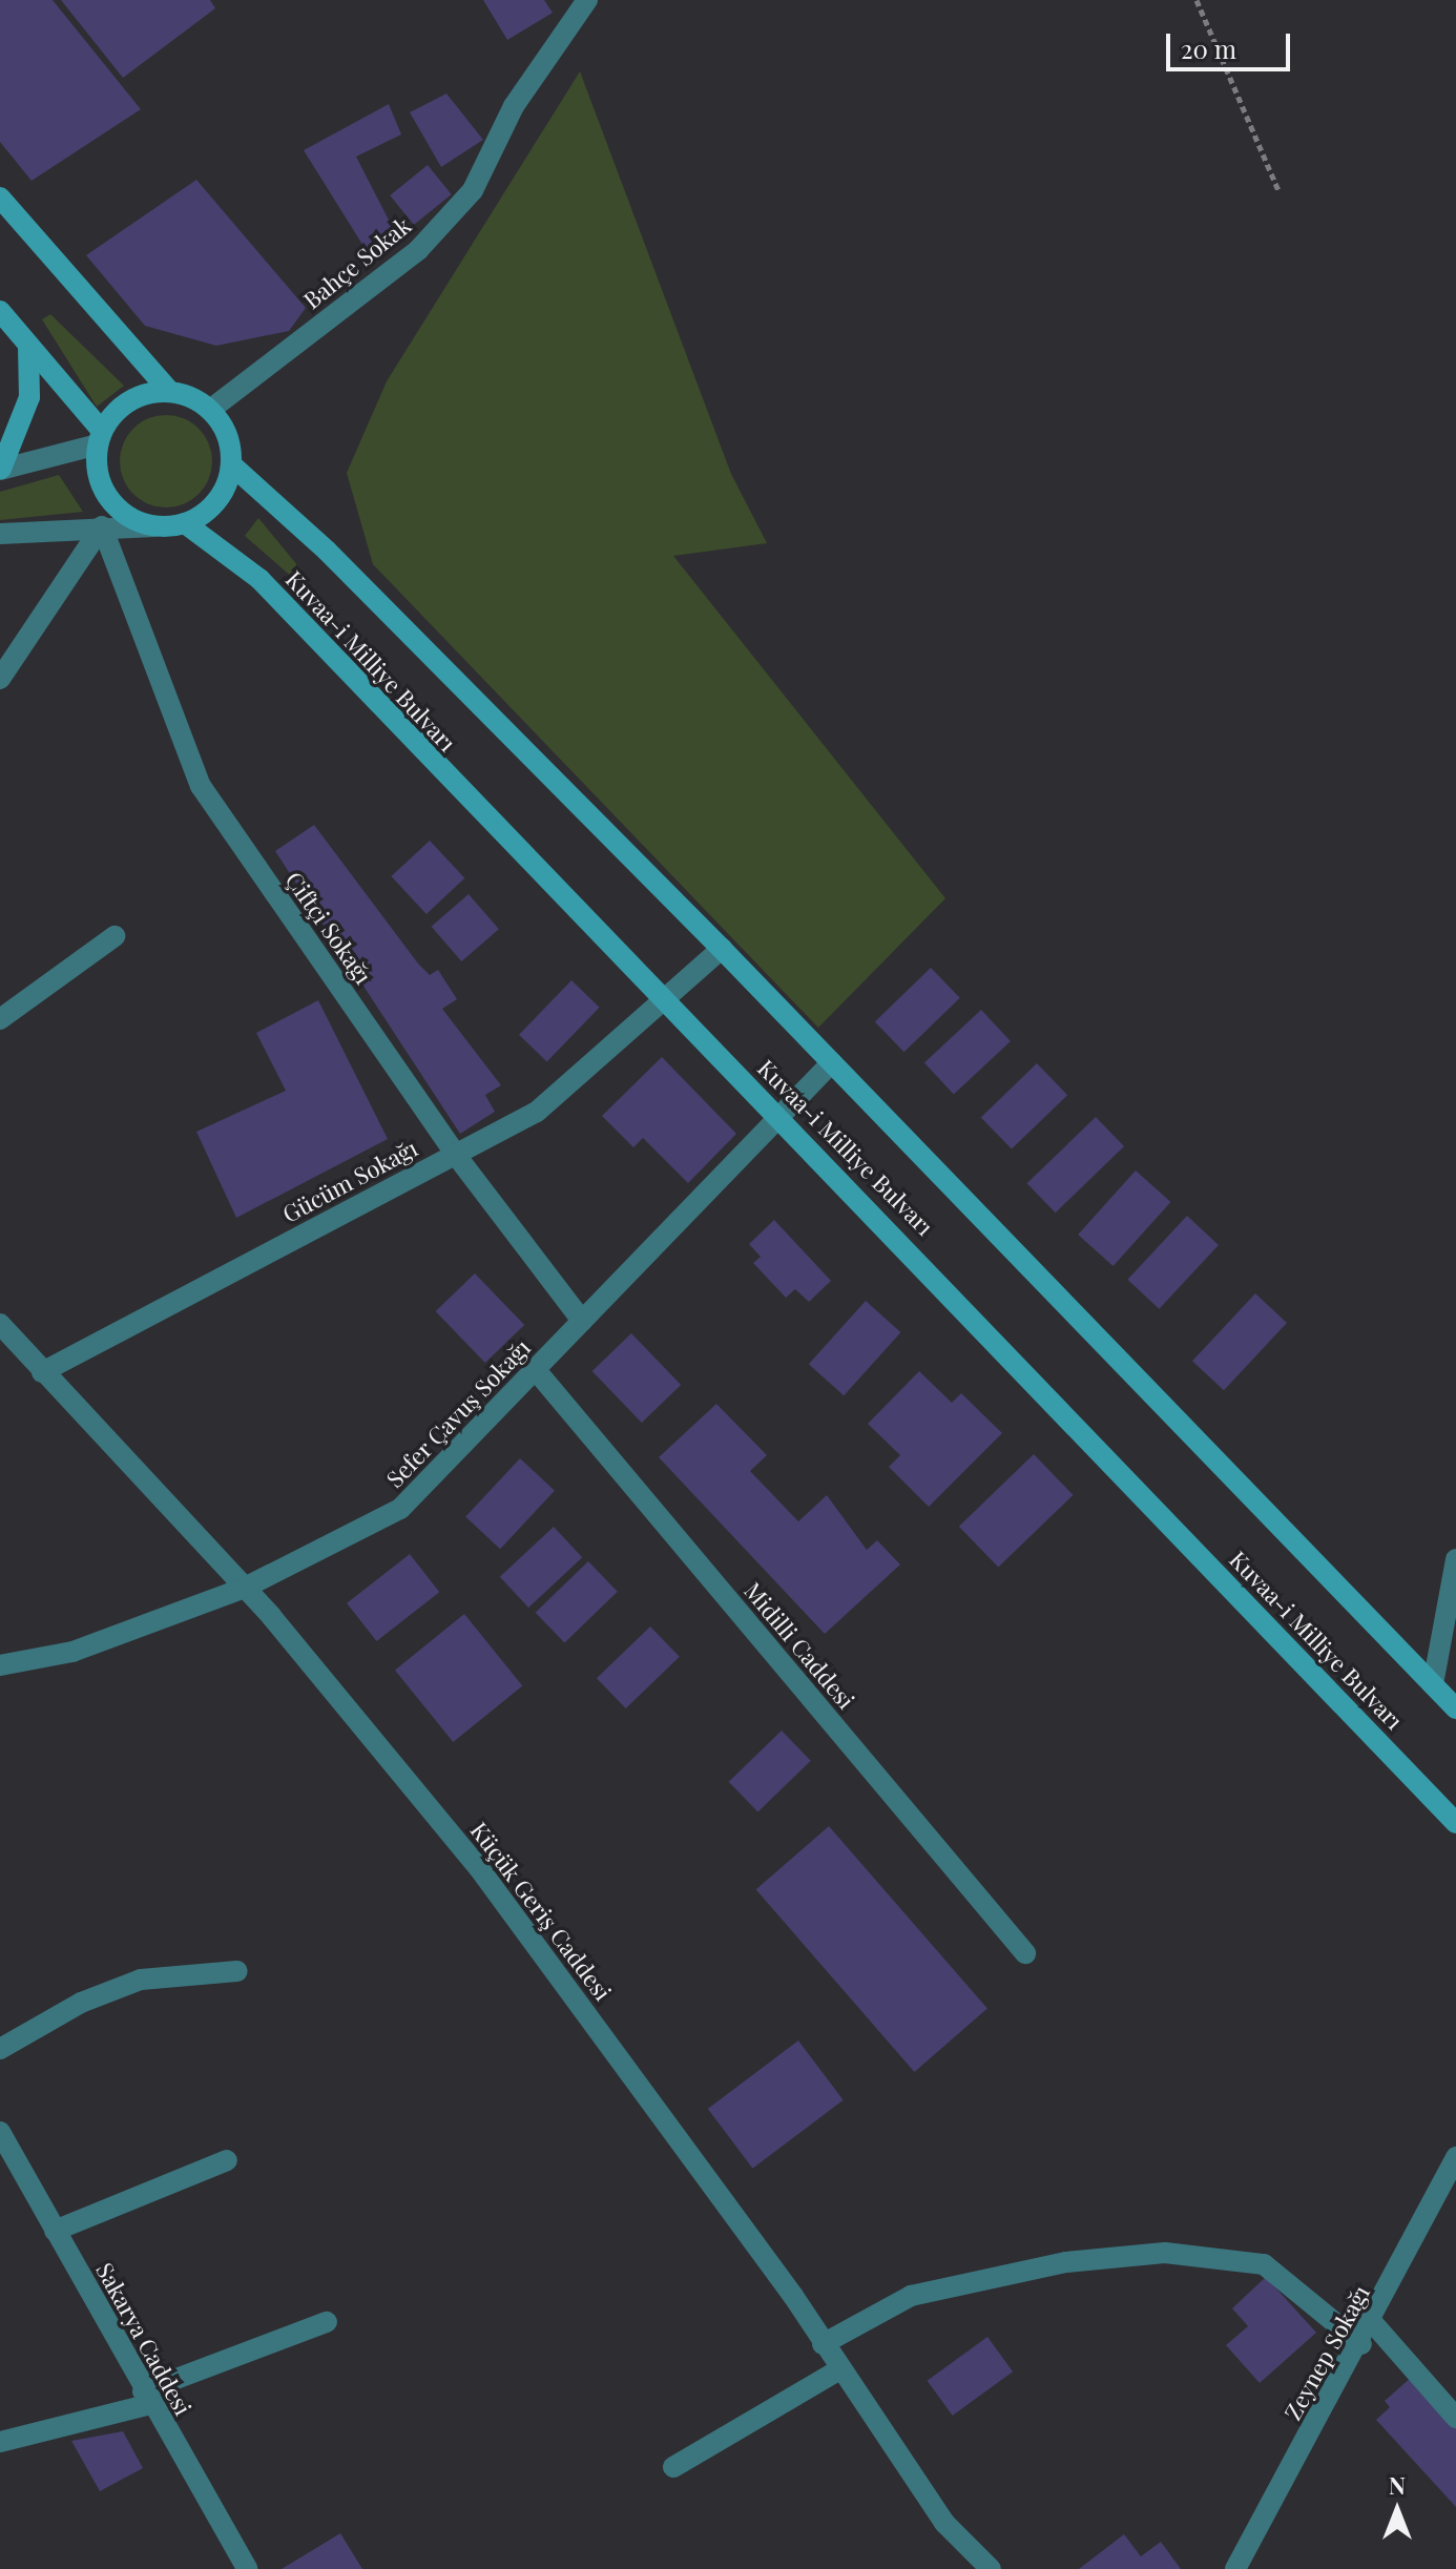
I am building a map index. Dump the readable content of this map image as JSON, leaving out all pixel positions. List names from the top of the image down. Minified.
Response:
{"streets":{"main road":["Kuvaa-i Milliye Bulvarı"],"street":["Bahçe Sokak","Çiftçi Sokağı","Gücüm Sokağı","Sefer Çavuş Sokağı","Midilli Caddesi","Küçük Geriş Caddesi","Sakarya Caddesi","Zeynep Sokağı"]},"crossings":[["Bahçe Sokak","Kuvaa-i Milliye Bulvarı"],["Kuvaa-i Milliye Bulvarı","Gücüm Sokağı"],["Kuvaa-i Milliye Bulvarı","Sefer Çavuş Sokağı"],["Çiftçi Sokağı","Gücüm Sokağı"],["Çiftçi Sokağı","Sefer Çavuş Sokağı"],["Gücüm Sokağı","Küçük Geriş Caddesi"],["Sefer Çavuş Sokağı","Midilli Caddesi"],["Sefer Çavuş Sokağı","Küçük Geriş Caddesi"]],"scale_bar":"20 m","north":"top"}
